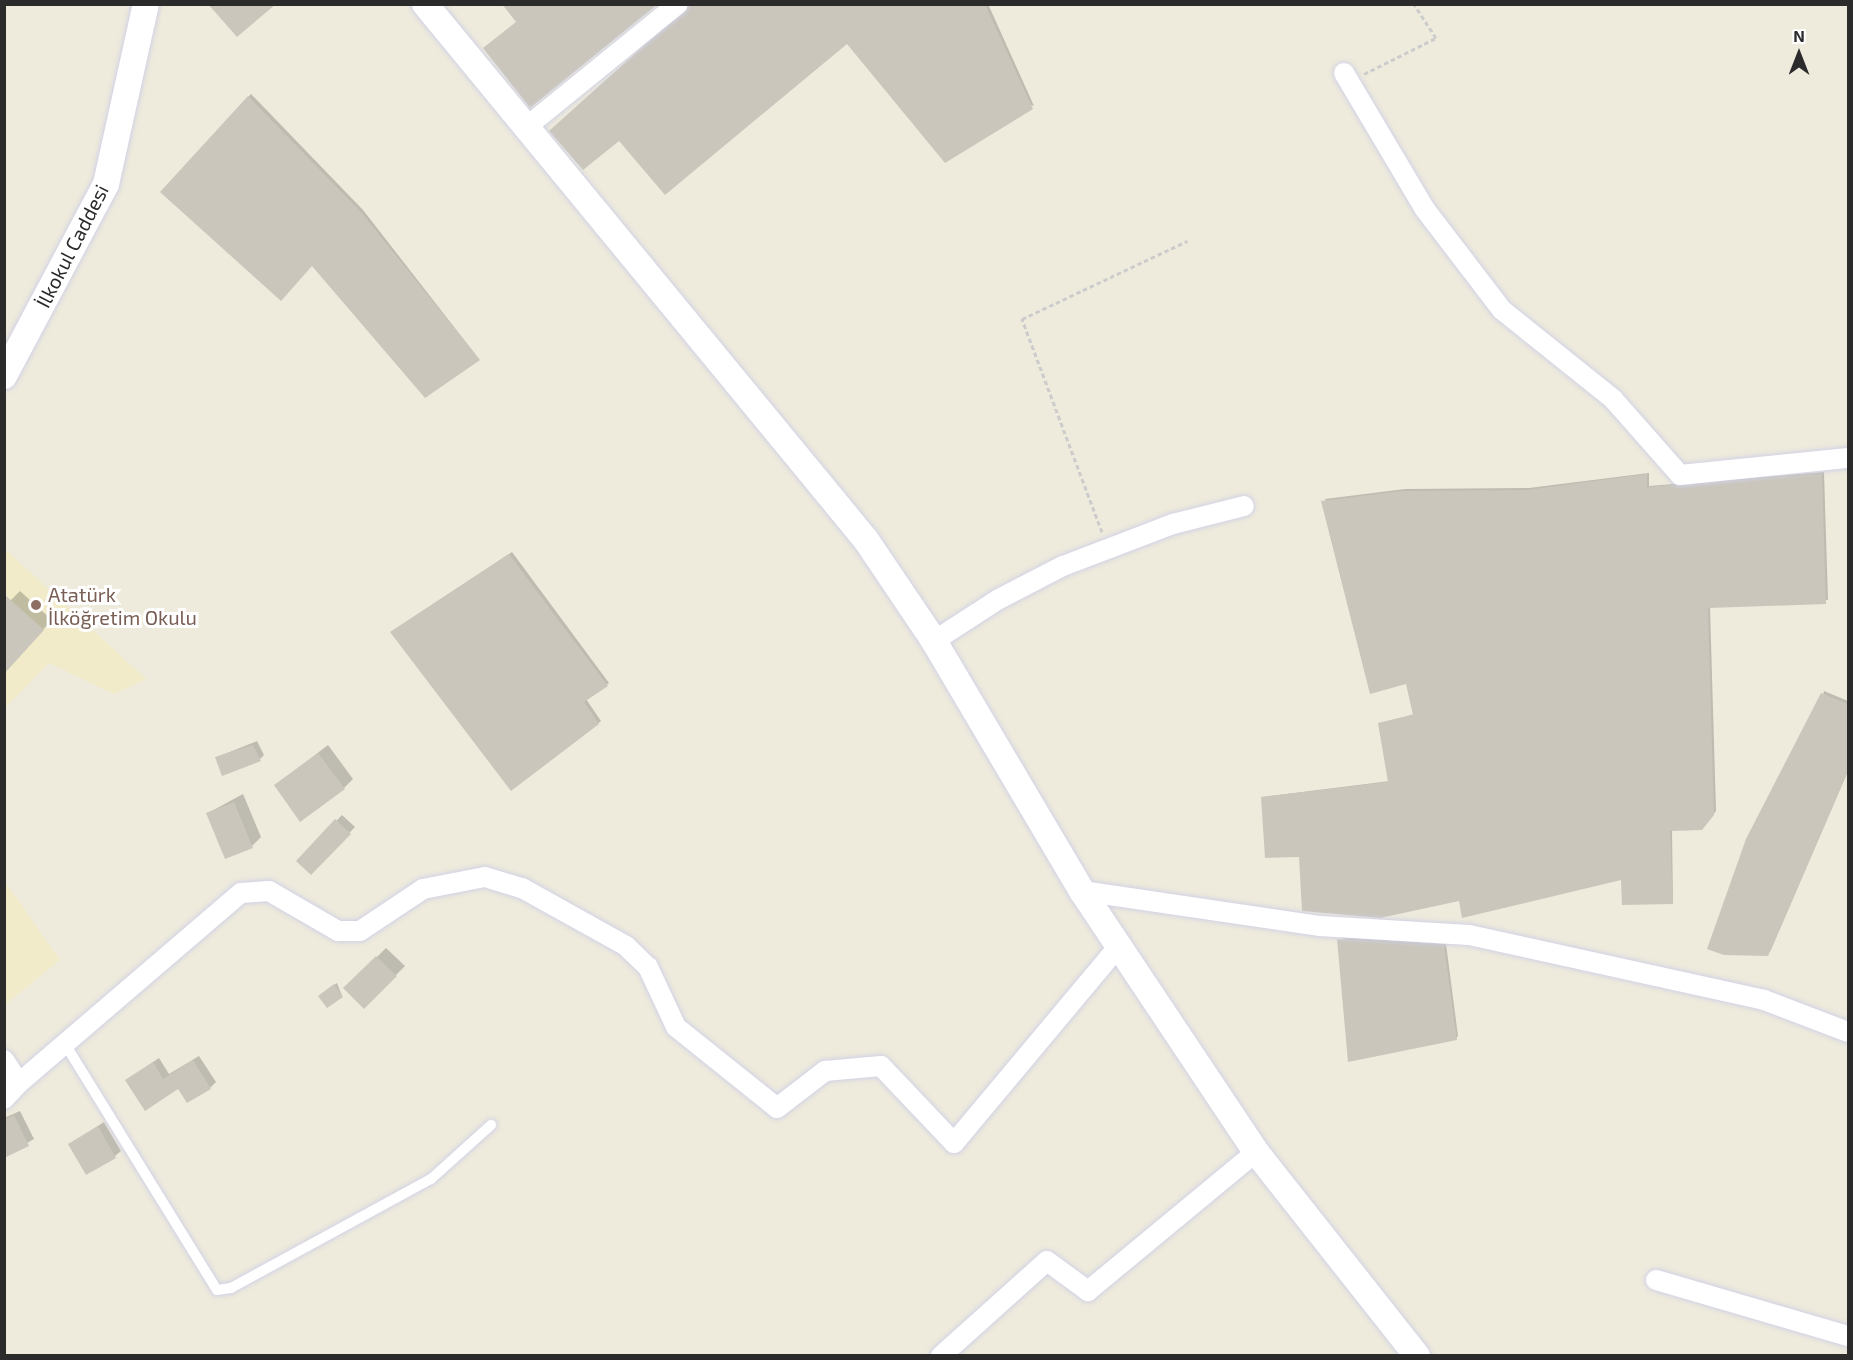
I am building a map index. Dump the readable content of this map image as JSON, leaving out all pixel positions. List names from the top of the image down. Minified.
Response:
{"streets":{"street":["İlkokul Caddesi"]},"places":["Atatürk İlköğretim Okulu"],"north":"top"}
